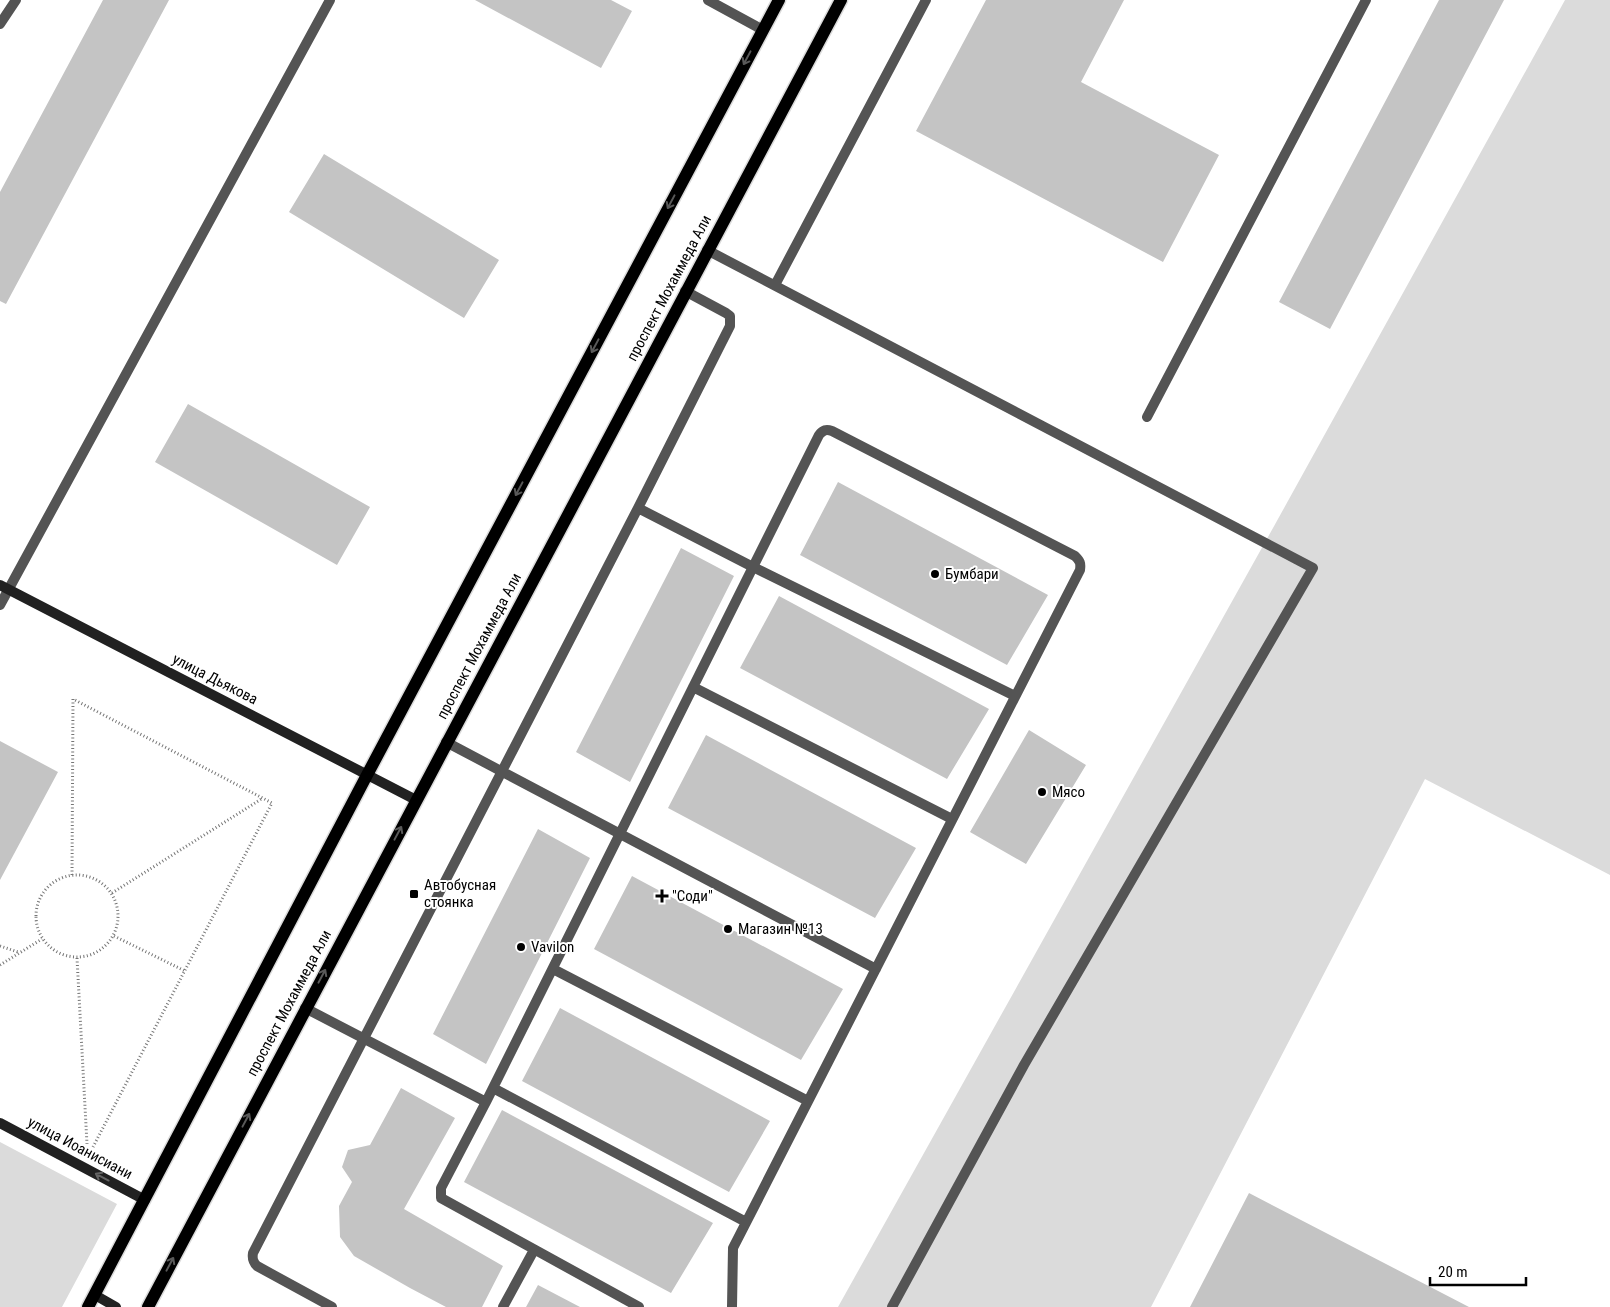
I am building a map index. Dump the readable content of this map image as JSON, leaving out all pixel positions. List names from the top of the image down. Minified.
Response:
{"streets":{"main road":["проспект Мохаммеда Али"],"street":["улица Дьякова","улица Иоанисиани"]},"crossings":[["проспект Мохаммеда Али","улица Дьякова"]],"one_way":["улица Иоанисиани"],"places":{"other":["Бумбари","Мясо","Магазин №13","Vavilon"],"transit":["Автобусная стоянка"],"health":["\"Соди\""]},"scale_bar":"20 m"}
